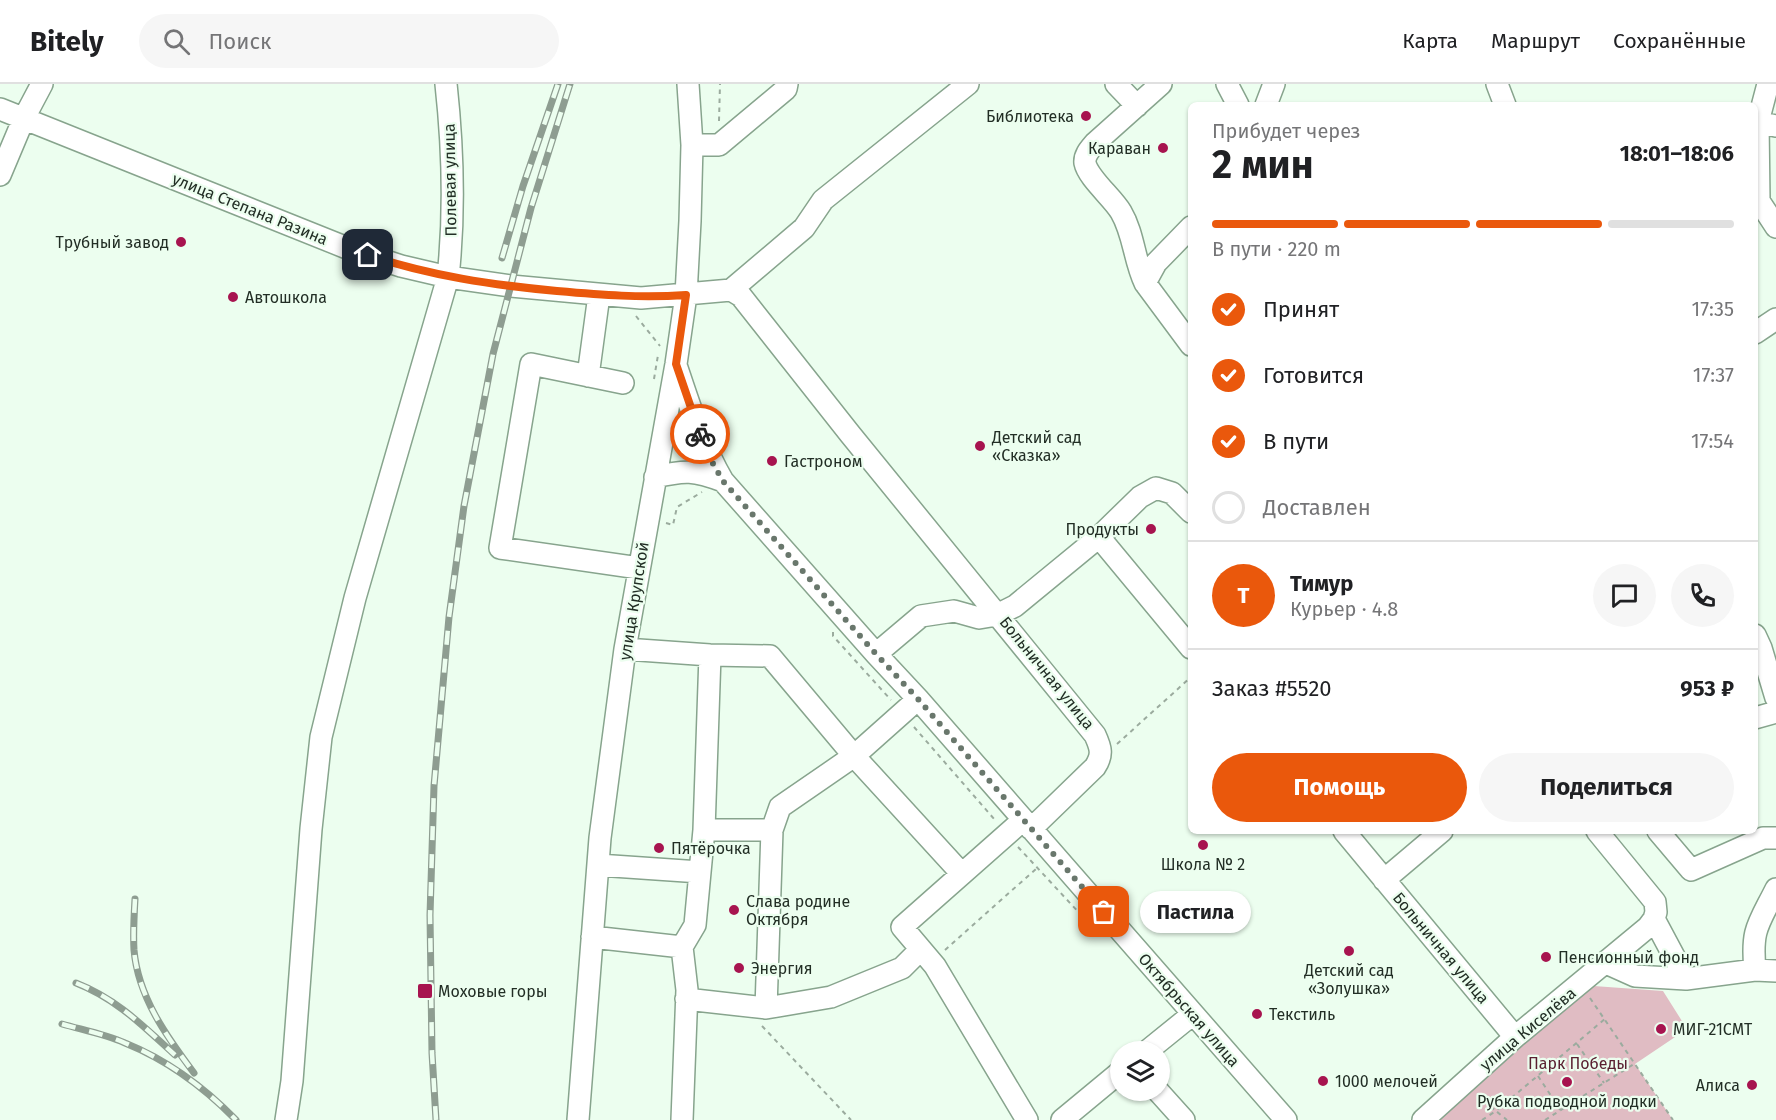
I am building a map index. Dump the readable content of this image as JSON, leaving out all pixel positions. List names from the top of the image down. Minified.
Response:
{"streets":{"street":["Полевая улица","улица Степана Разина","улица Крупской","Больничная улица","Октябрьская улица","улица Киселёва"]},"crossings":[["Полевая улица","улица Степана Разина"],["улица Степана Разина","улица Крупской"],["улица Крупской","Октябрьская улица"],["Больничная улица","улица Киселёва"]],"parks":["Парк Победы"],"places":{"other":["Библиотека","Караван","Трубный завод","Автошкола","Детский сад «Сказка»","Гастроном","Продукты","Школа № 2","Пятёрочка","Слава родине Октября","Пастила","Детский сад «Золушка»","Пенсионный фонд","Энергия","Текстиль","МИГ-21СМТ","1000 мелочей","Рубка подводной лодки","Алиса"],"transit":["Моховые горы"]},"page":{"header":"Bitely","search":"Поиск","nav":["Карта","Маршрут","Сохранённые"],"heading":["2 мин","Прибудет через","18:01–18:06"],"panel":["Тимур","Курьер · 4.8","Заказ #5520","953 ₽"],"bar":"В пути · 220 m","list":[["Принят","17:35"],["Готовится","17:37"],["В пути","17:54"],"Доставлен"],"round":"Т","buttons":["Помощь","Поделиться"],"bubble":"Пастила"}}
